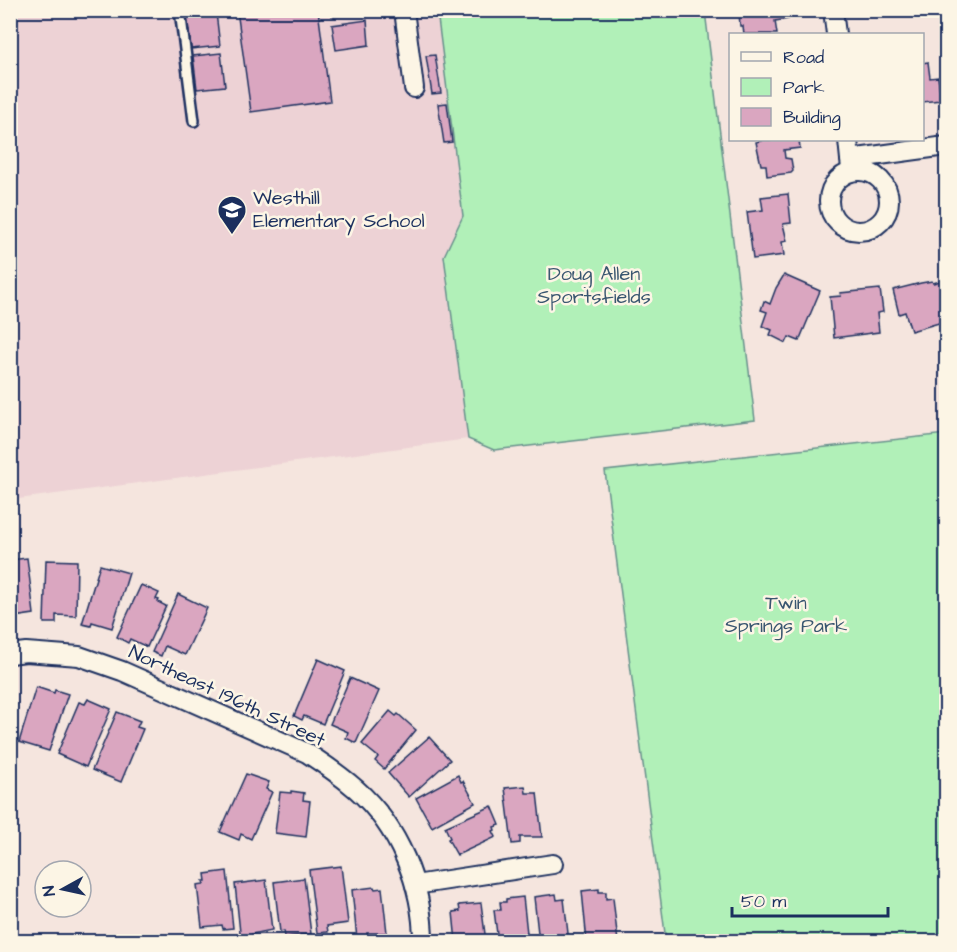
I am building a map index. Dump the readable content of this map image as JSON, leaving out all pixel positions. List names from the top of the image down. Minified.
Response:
{"streets":{"street":["Northeast 196th Street"]},"parks":["Doug Allen Sportsfields","Twin Springs Park"],"places":{"school or university":["Westhill Elementary School"]},"legend":["Road","Park","Building"],"scale_bar":"50 m","north":"left"}
